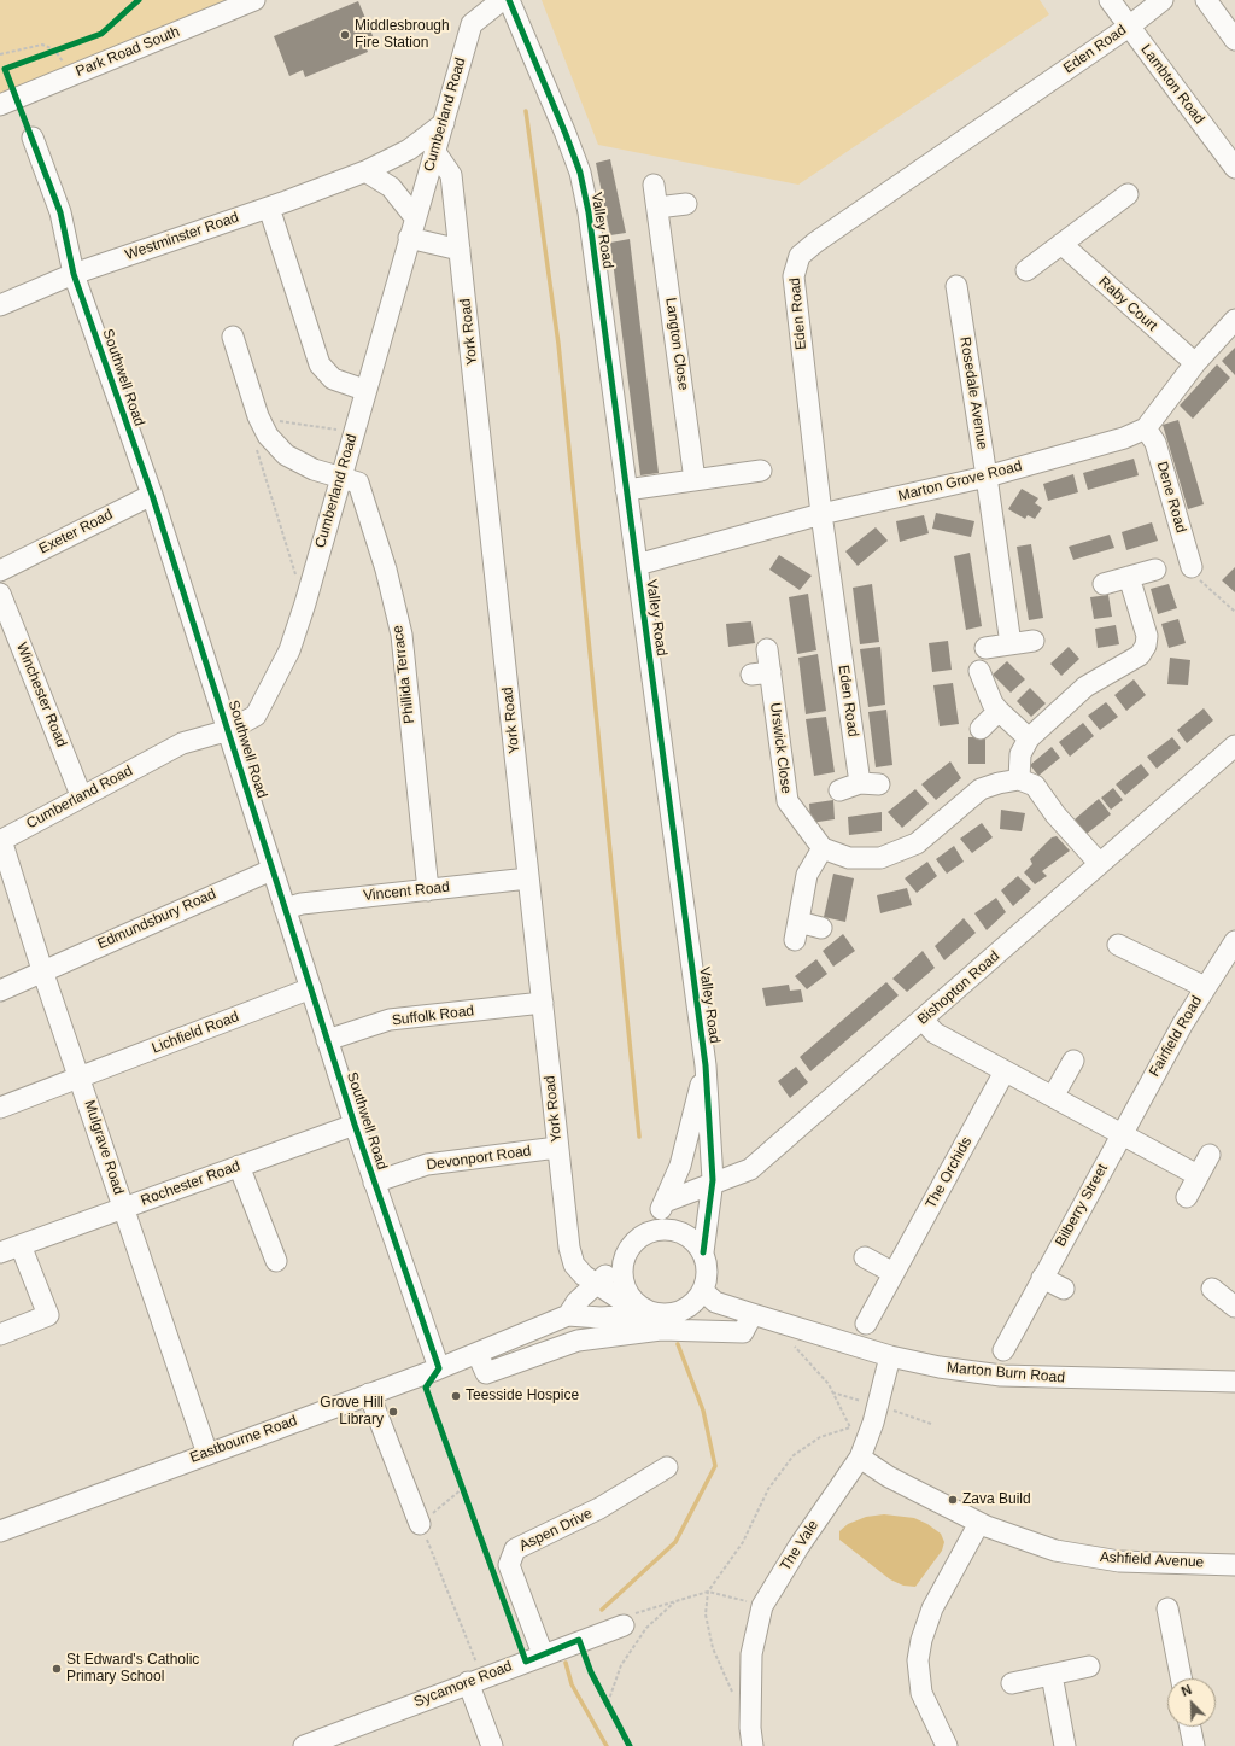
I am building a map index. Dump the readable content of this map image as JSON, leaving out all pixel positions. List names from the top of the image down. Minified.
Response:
{"streets":{"street":["Eden Road","Park Road South","Lambton Road","Cumberland Road","Valley Road","Westminster Road","Raby Court","York Road","Langton Close","Southwell Road","Rosedale Avenue","Marton Grove Road","Dene Road","Exeter Road","Phillida Terrace","Winchester Road","Urswick Close","Vincent Road","Edmundsbury Road","Bishopton Road","Suffolk Road","Lichfield Road","Fairfield Road","Mulgrave Road","Devonport Road","The Orchids","Rochester Road","Bilberry Street","Marton Burn Road","Eastbourne Road","Aspen Drive","The Vale","Ashfield Avenue","Sycamore Road"]},"crossings":[["Eden Road","Lambton Road"],["Eden Road","Marton Grove Road"],["Cumberland Road","Westminster Road"],["Cumberland Road","York Road"],["Cumberland Road","Southwell Road"],["Cumberland Road","Phillida Terrace"],["Cumberland Road","Winchester Road"],["Cumberland Road","Mulgrave Road"],["Valley Road","York Road"],["Valley Road","Marton Grove Road"],["Valley Road","Bishopton Road"],["Valley Road","Marton Burn Road"],["Westminster Road","Southwell Road"],["Raby Court","Marton Grove Road"],["York Road","Vincent Road"],["York Road","Suffolk Road"],["York Road","Devonport Road"],["York Road","Marton Burn Road"],["Southwell Road","Exeter Road"],["Southwell Road","Vincent Road"],["Southwell Road","Edmundsbury Road"],["Southwell Road","Suffolk Road"],["Southwell Road","Lichfield Road"],["Southwell Road","Devonport Road"],["Southwell Road","Rochester Road"],["Southwell Road","Eastbourne Road"],["Rosedale Avenue","Marton Grove Road"],["Marton Grove Road","Dene Road"],["Phillida Terrace","Vincent Road"],["Edmundsbury Road","Mulgrave Road"],["Lichfield Road","Mulgrave Road"],["Fairfield Road","Bilberry Street"],["Mulgrave Road","Rochester Road"],["Mulgrave Road","Eastbourne Road"],["Marton Burn Road","The Vale"],["Aspen Drive","Sycamore Road"],["The Vale","Ashfield Avenue"]],"places":["Middlesbrough Fire Station","Teesside Hospice","Grove Hill Library","Zava Build","St Edward's Catholic Primary School"],"north":"top left"}
